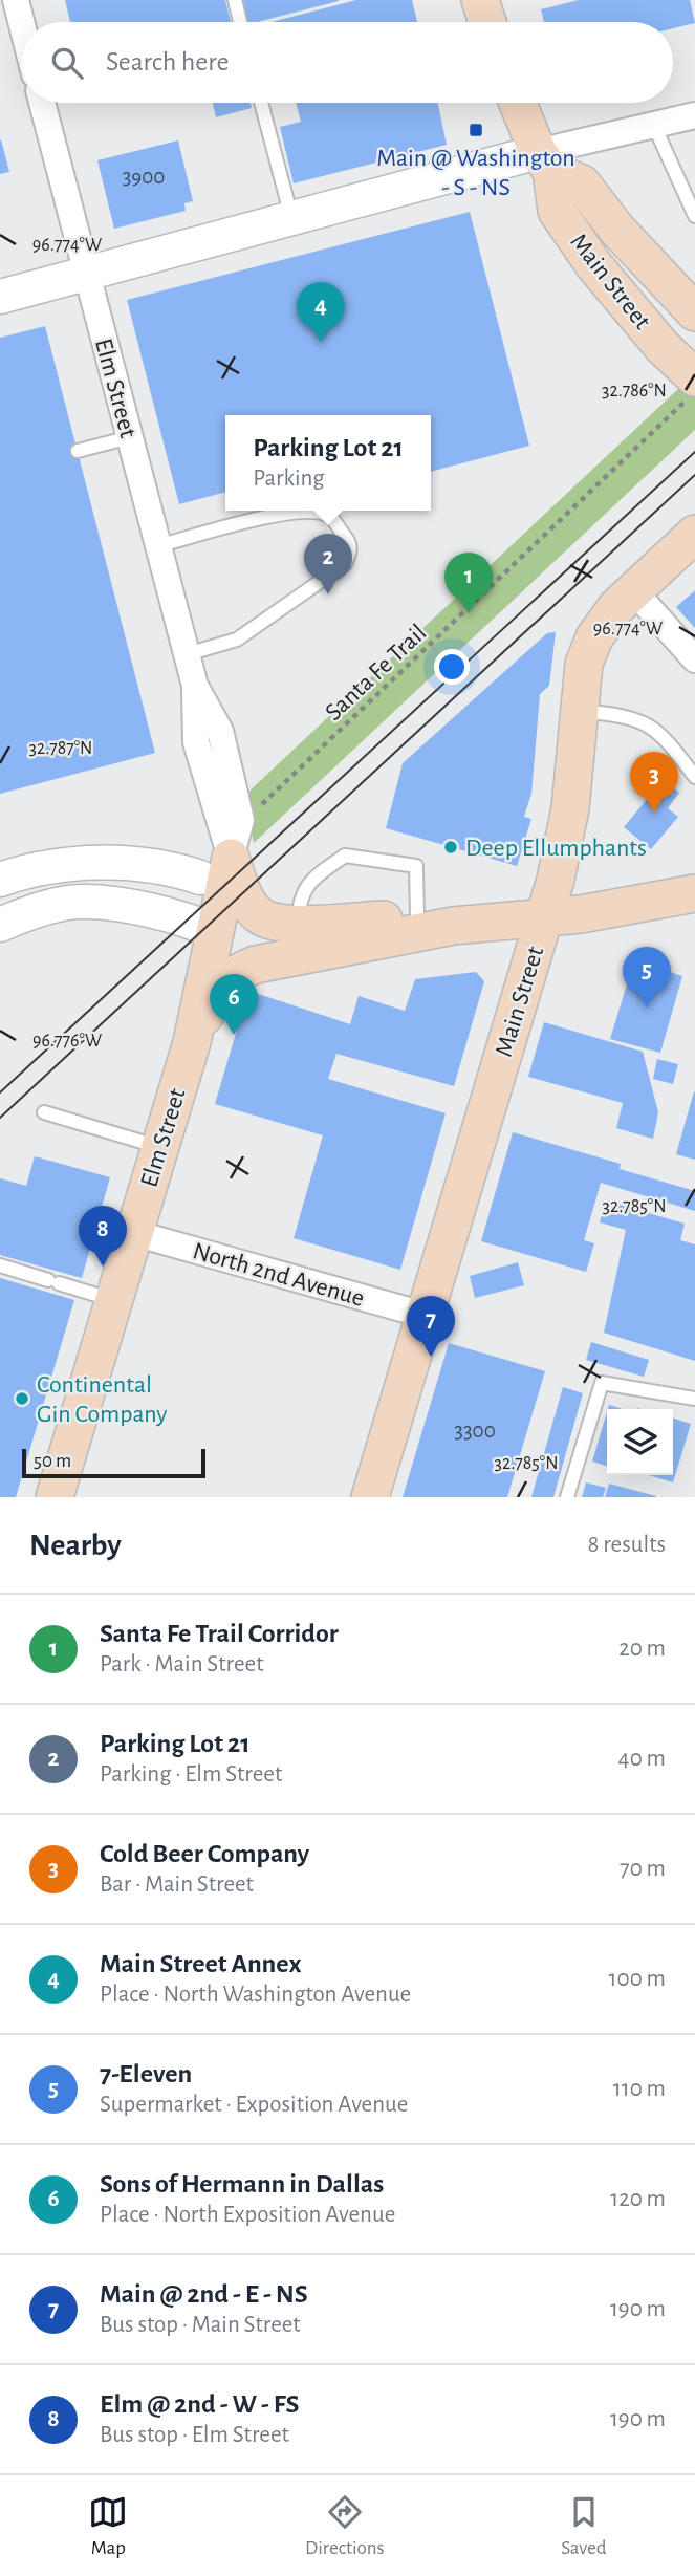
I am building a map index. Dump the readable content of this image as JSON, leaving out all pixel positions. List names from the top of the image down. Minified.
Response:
{"streets":{"main road":["Main Street","Elm Street"],"street":["North 2nd Avenue"],"path":["Santa Fe Trail"]},"crossings":[["Main Street","Santa Fe Trail"],["Main Street","North 2nd Avenue"],["Elm Street","North 2nd Avenue"]],"places":{"transit":["Main @ Washington - S - NS"],"other":["Deep Ellumphants","Continental Gin Company"]},"house_numbers":["3900","3300"],"scale_bar":"50 m","page":{"search":"Search here","pins":["4","2","1","3","5","6","8","7"],"popup":["Parking Lot 21","Parking"],"scale":"50 m","heading":["Nearby","8 results"],"list":[{"mark":"1","name":"Santa Fe Trail Corridor","note":"Park · Main Street","value":"20 m"},{"mark":"2","name":"Parking Lot 21","note":"Parking · Elm Street","value":"40 m"},{"mark":"3","name":"Cold Beer Company","note":"Bar · Main Street","value":"70 m"},{"mark":"4","name":"Main Street Annex","note":"Place · North Washington Avenue","value":"100 m"},{"mark":"5","name":"7-Eleven","note":"Supermarket · Exposition Avenue","value":"110 m"},{"mark":"6","name":"Sons of Hermann in Dallas","note":"Place · North Exposition Avenue","value":"120 m"},{"mark":"7","name":"Main @ 2nd - E - NS","note":"Bus stop · Main Street","value":"190 m"},{"mark":"8","name":"Elm @ 2nd - W - FS","note":"Bus stop · Elm Street","value":"190 m"}],"nav":["Map","Directions","Saved"]},"coordinates":["96.774°W","32.786°N","32.787°N","96.776°W","32.785°N"]}
